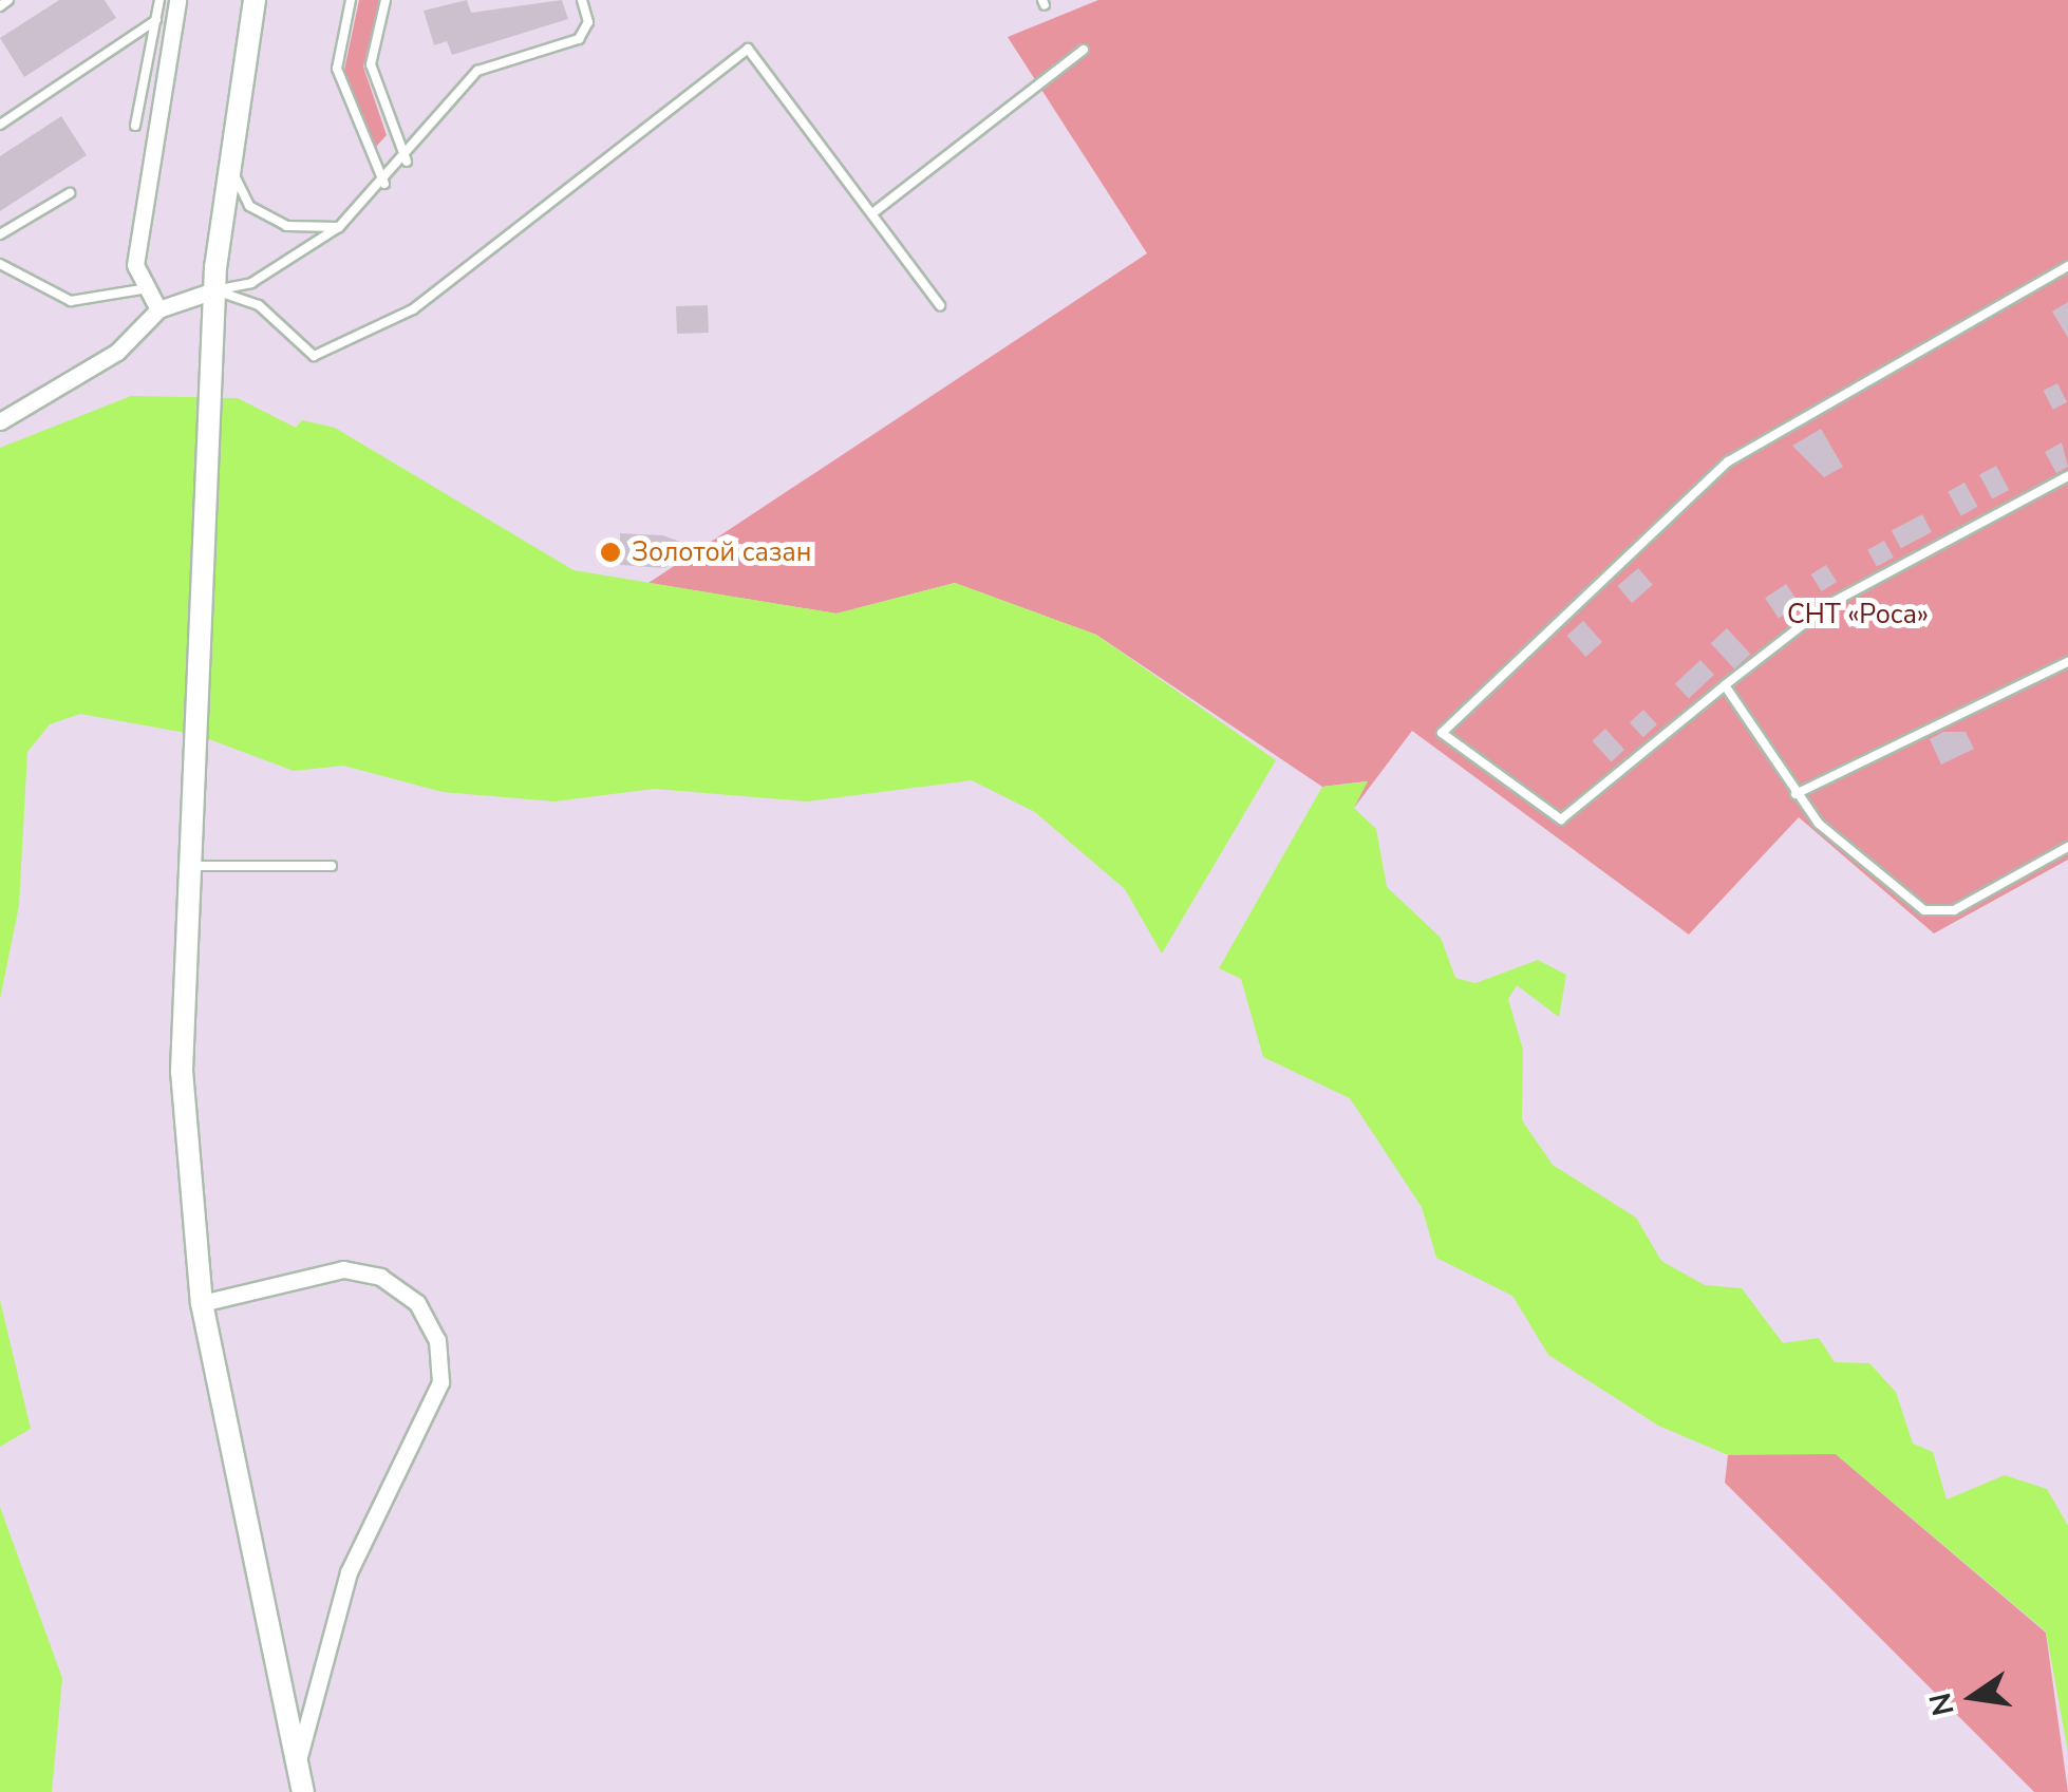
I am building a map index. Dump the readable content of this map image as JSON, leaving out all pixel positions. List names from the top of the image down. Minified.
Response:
{"parks":["СНТ «Роса»"],"places":["Золотой сазан"],"north":"left"}
